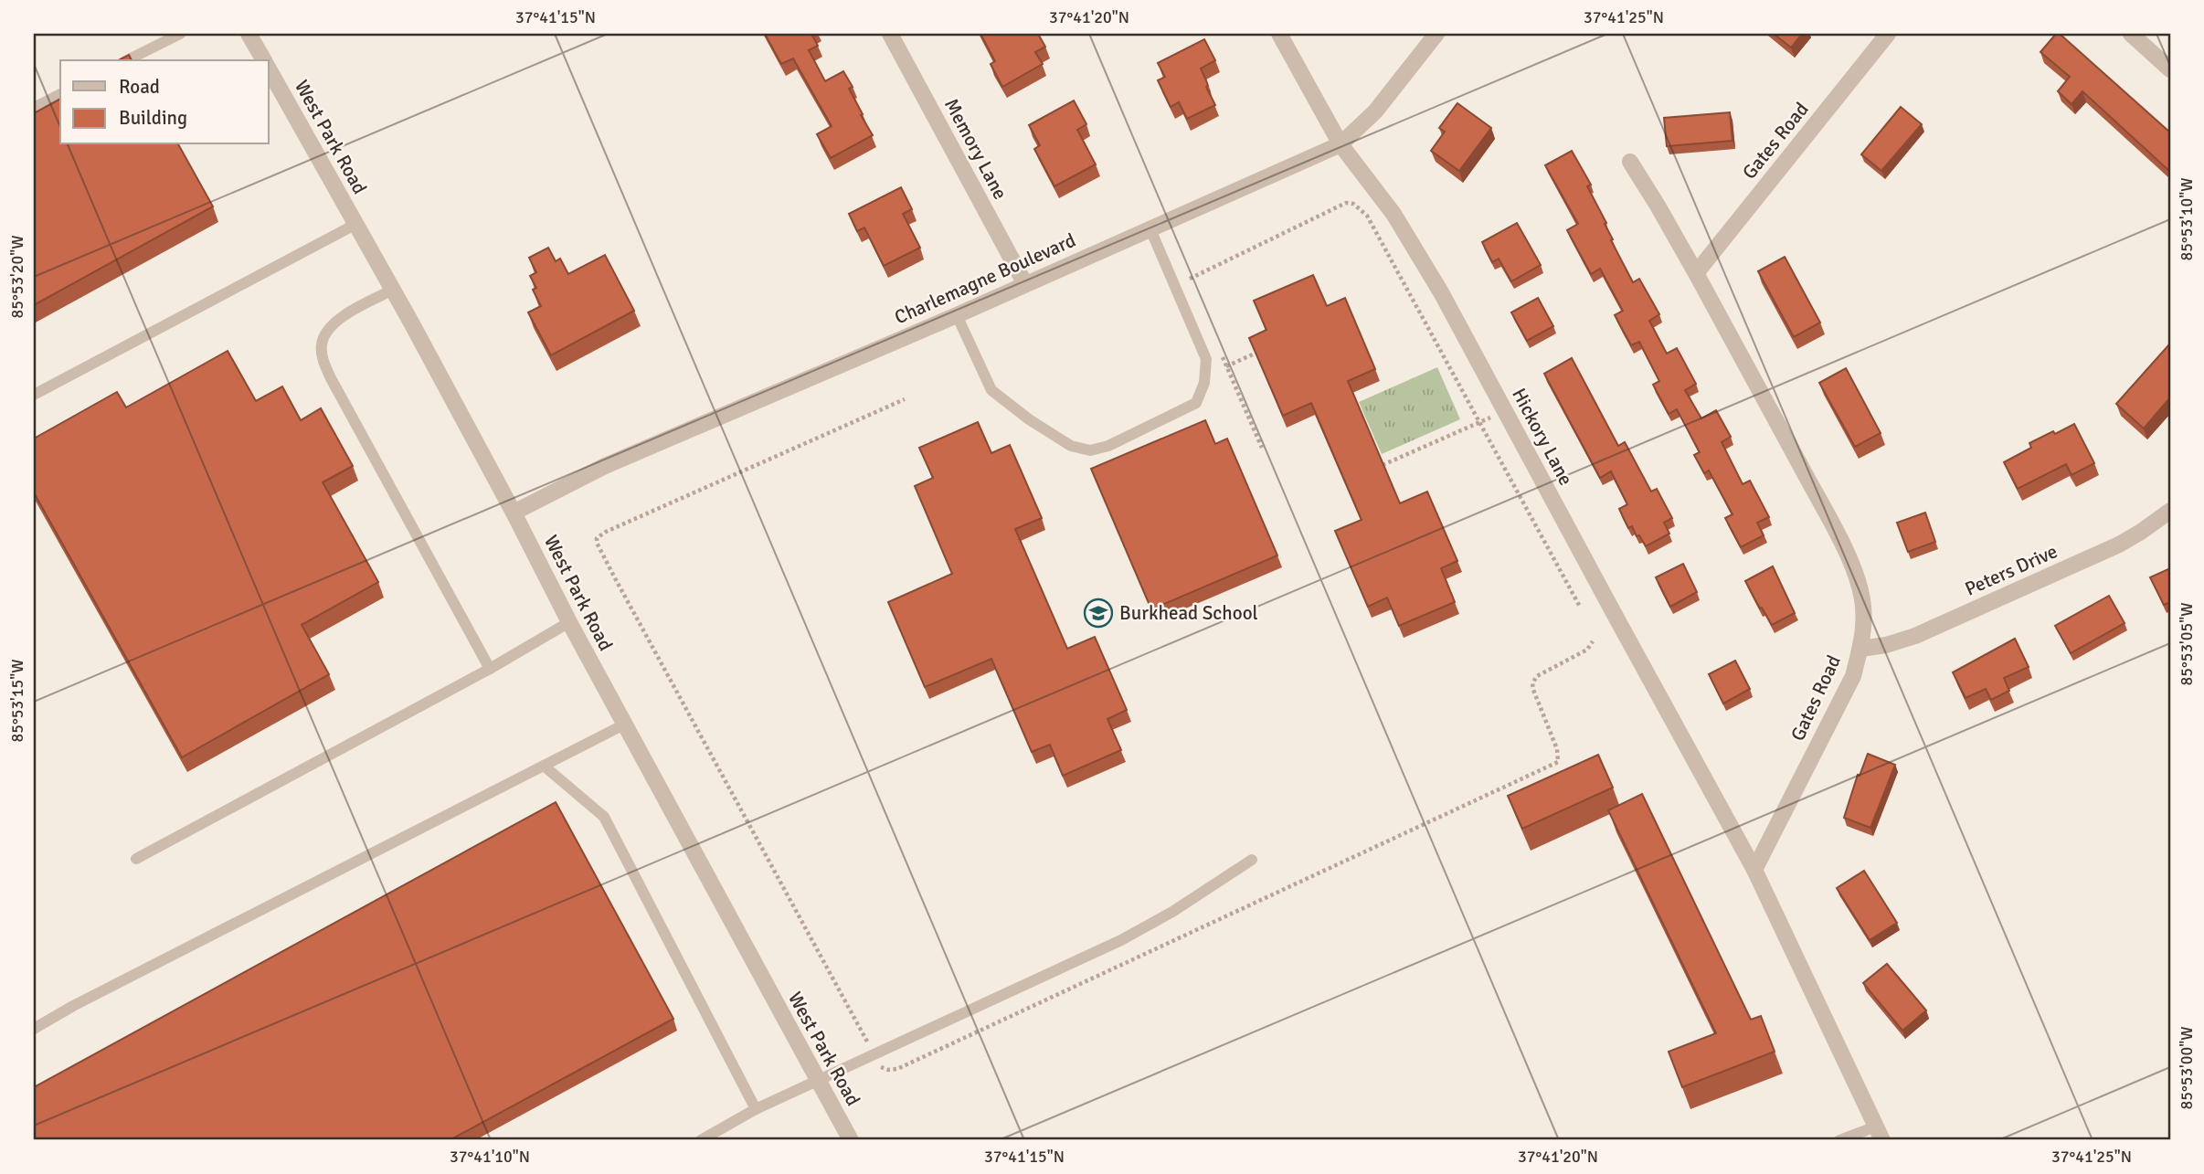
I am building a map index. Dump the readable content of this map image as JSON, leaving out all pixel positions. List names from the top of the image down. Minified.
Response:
{"streets":{"street":["West Park Road","Gates Road","Memory Lane","Charlemagne Boulevard","Hickory Lane","Peters Drive"]},"crossings":[["West Park Road","Charlemagne Boulevard"],["Gates Road","Hickory Lane"],["Gates Road","Peters Drive"],["Memory Lane","Charlemagne Boulevard"],["Charlemagne Boulevard","Hickory Lane"]],"places":{"school or university":["Burkhead School"]},"legend":["Road","Building"],"coordinates":["37°41'15\"N","37°41'20\"N","37°41'25\"N","85°53'10\"W","85°53'20\"W","85°53'05\"W","85°53'15\"W","85°53'00\"W","37°41'10\"N"]}
